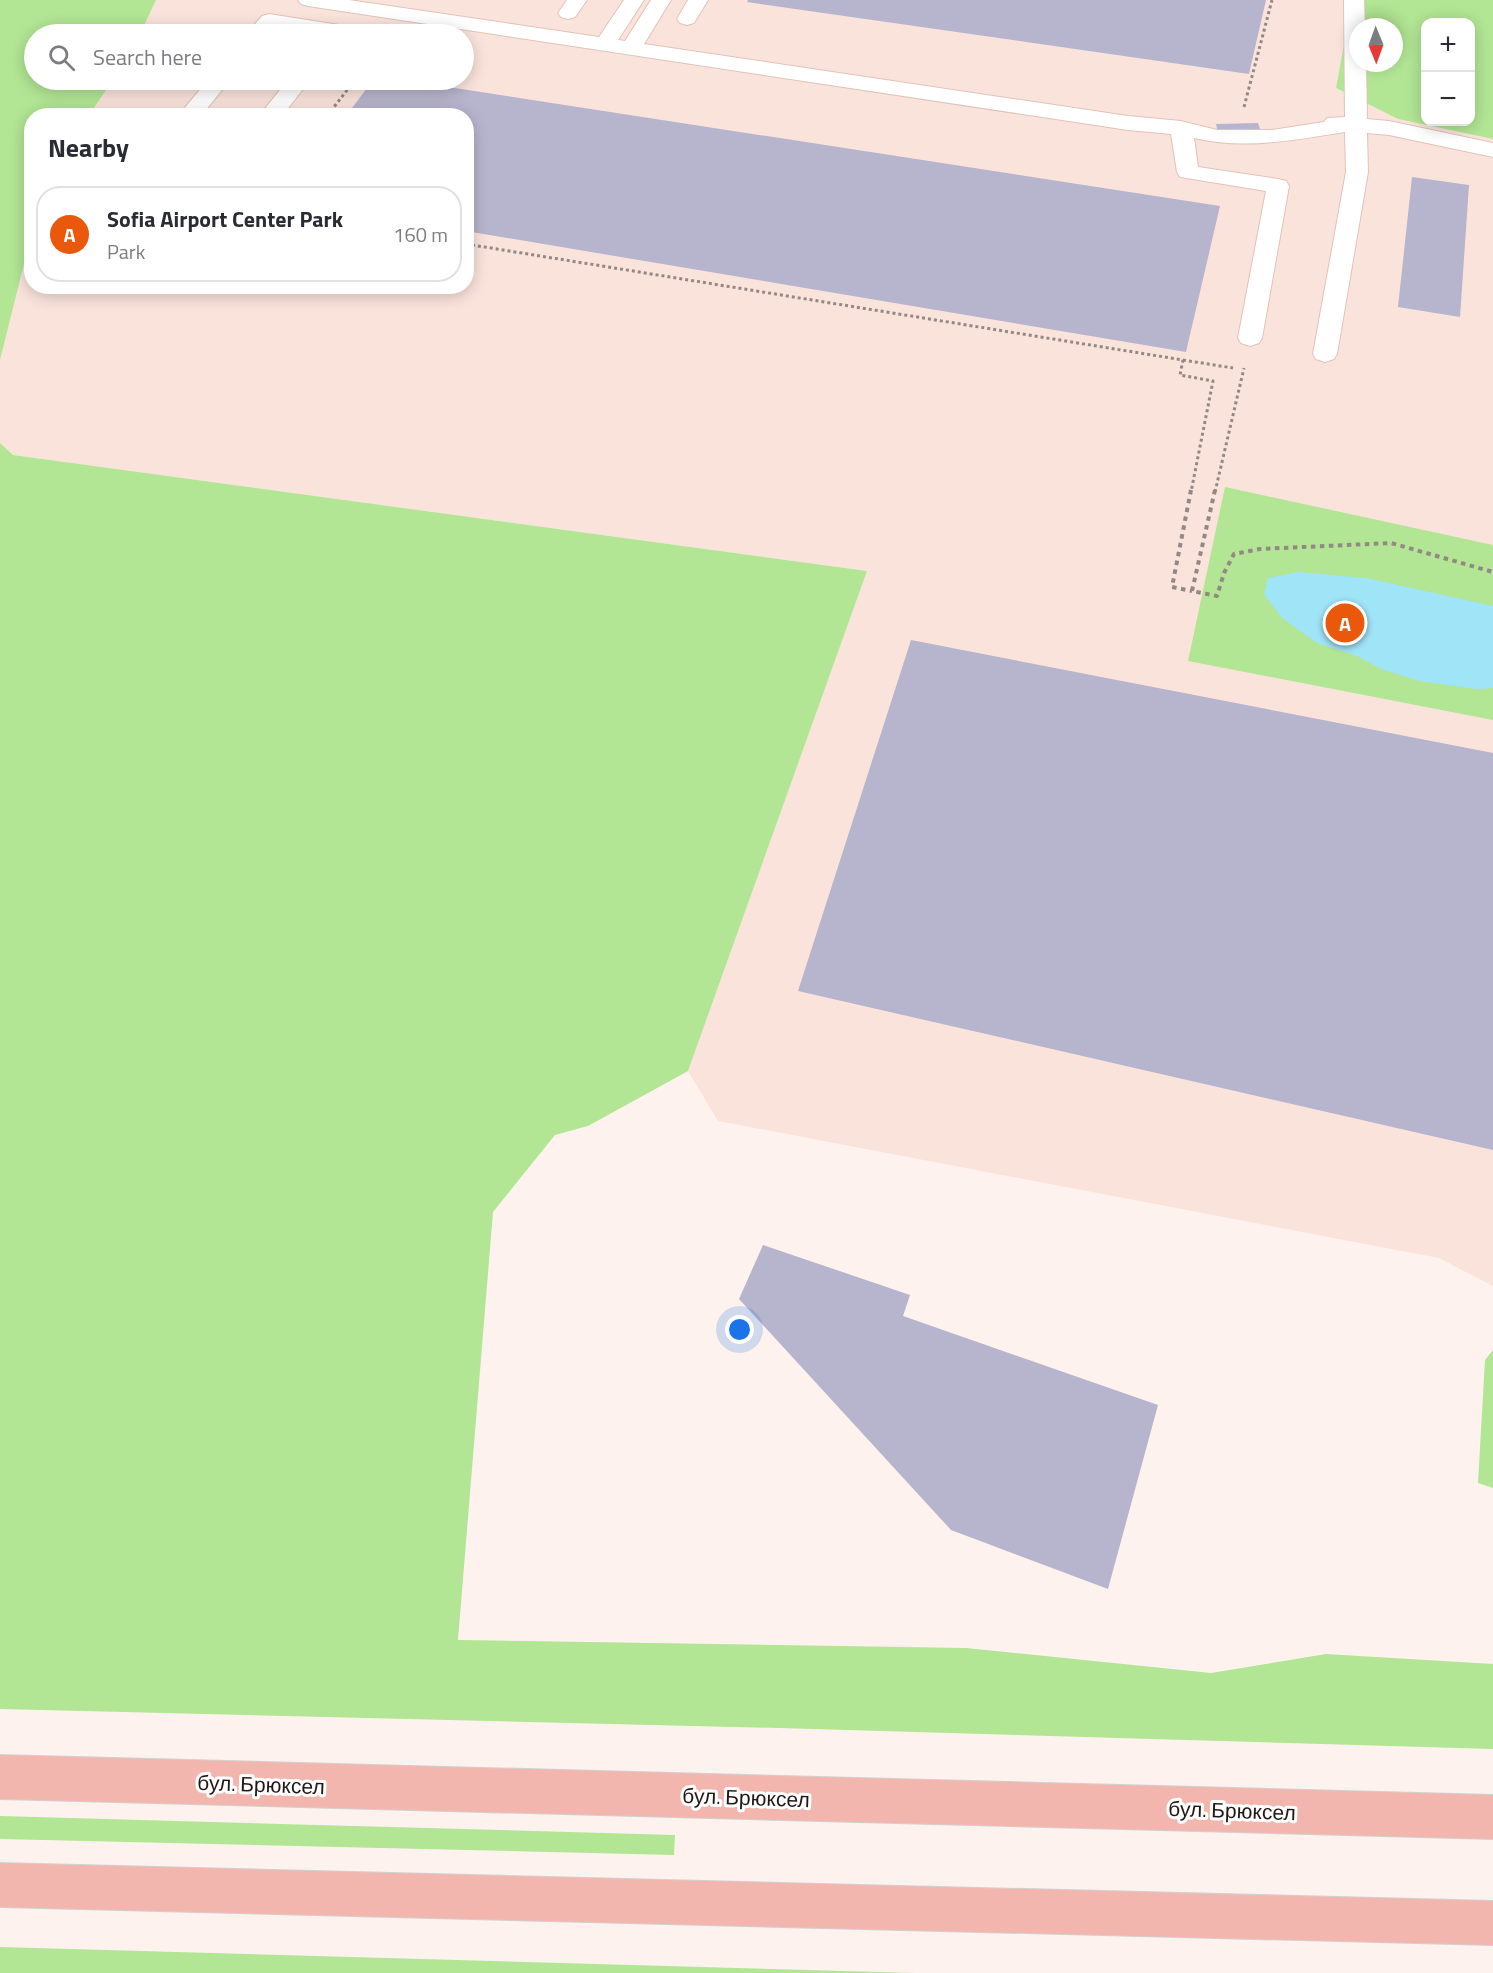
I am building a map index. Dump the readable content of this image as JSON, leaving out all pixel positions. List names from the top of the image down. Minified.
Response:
{"streets":{"main road":["бул. Брюксел"]},"north":"bottom","page":{"map_buttons":["+","−"],"search":"Search here","heading":"Nearby","list":[{"mark":"A","name":"Sofia Airport Center Park","note":"Park","value":"160 m"}],"pins":"A"}}
